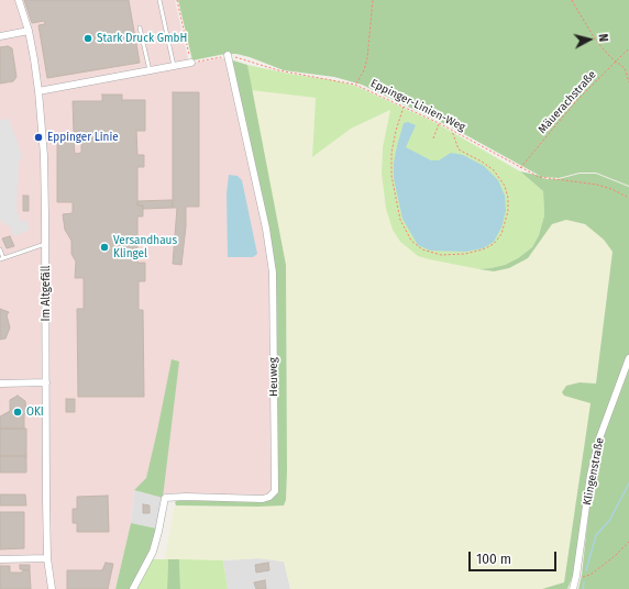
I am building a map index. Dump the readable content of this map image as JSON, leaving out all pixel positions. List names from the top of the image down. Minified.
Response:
{"streets":{"street":["Im Altgefäll","Heuweg","Klingenstraße"],"path":["Mäuerachstraße","Eppinger-Linien-Weg"]},"crossings":[["Mäuerachstraße","Eppinger-Linien-Weg"],["Eppinger-Linien-Weg","Heuweg"]],"places":["Stark Druck GmbH","Eppinger Linie","Versandhaus Klingel","OKI"],"scale_bar":"100 m","north":"right"}
